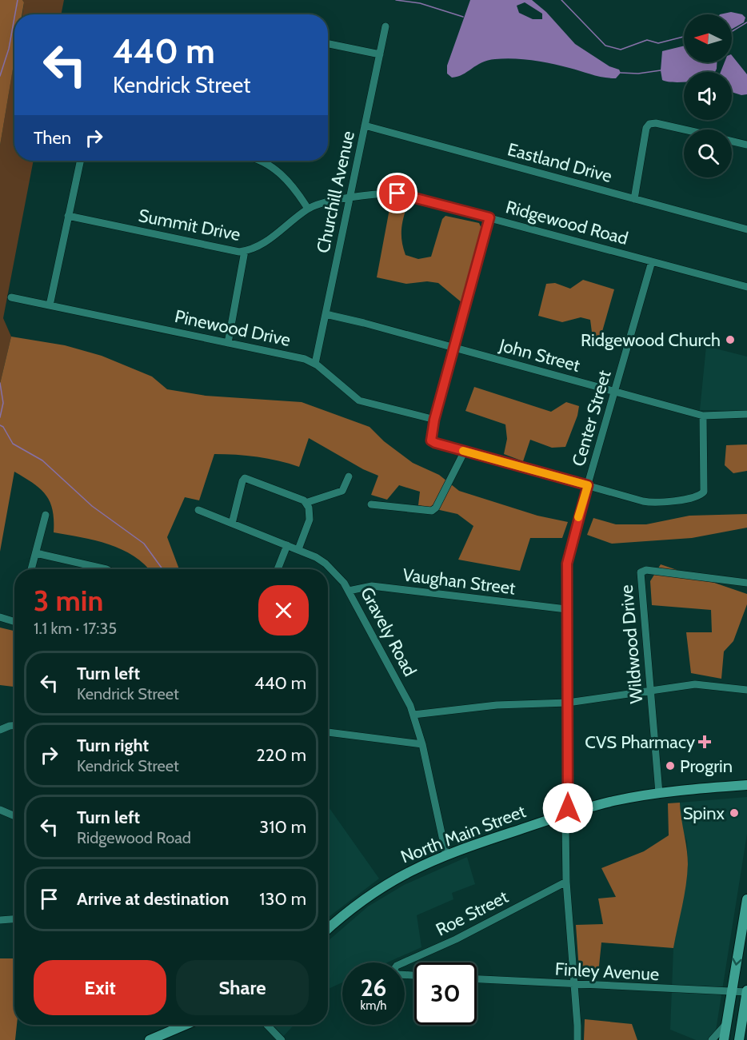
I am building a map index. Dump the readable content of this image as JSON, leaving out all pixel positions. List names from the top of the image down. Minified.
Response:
{"streets":{"main road":["North Main Street"],"street":["Eastland Drive","Churchill Avenue","Ridgewood Road","Summit Drive","Pinewood Drive","John Street","Center Street","Vaughan Street","Gravely Road","Wildwood Drive","Roe Street","Finley Avenue"]},"crossings":[["Eastland Drive","Churchill Avenue"],["Churchill Avenue","Ridgewood Road"],["Churchill Avenue","Summit Drive"],["Churchill Avenue","Pinewood Drive"],["Churchill Avenue","John Street"],["Ridgewood Road","Summit Drive"],["Ridgewood Road","Center Street"],["John Street","Center Street"],["Center Street","Vaughan Street"],["Center Street","North Main Street"],["Center Street","Roe Street"],["Center Street","Finley Avenue"],["Vaughan Street","Gravely Road"],["Gravely Road","North Main Street"],["Wildwood Drive","North Main Street"]],"places":{"other":["Ridgewood Church","Progrin","Spinx"],"health":["CVS Pharmacy"]},"north":"left","page":{"turn":["440 m","Kendrick Street"],"then":"Then","heading":["3 min","1.1 km · 17:35"],"list":[{"name":"Turn left","note":"Kendrick Street","value":"440 m"},{"name":"Turn right","note":"Kendrick Street","value":"220 m"},{"name":"Turn left","note":"Ridgewood Road","value":"310 m"},{"name":"Arrive at destination","value":"130 m"}],"buttons":["Exit","Share"],"speed":"26 km/h","limit":"30"}}
